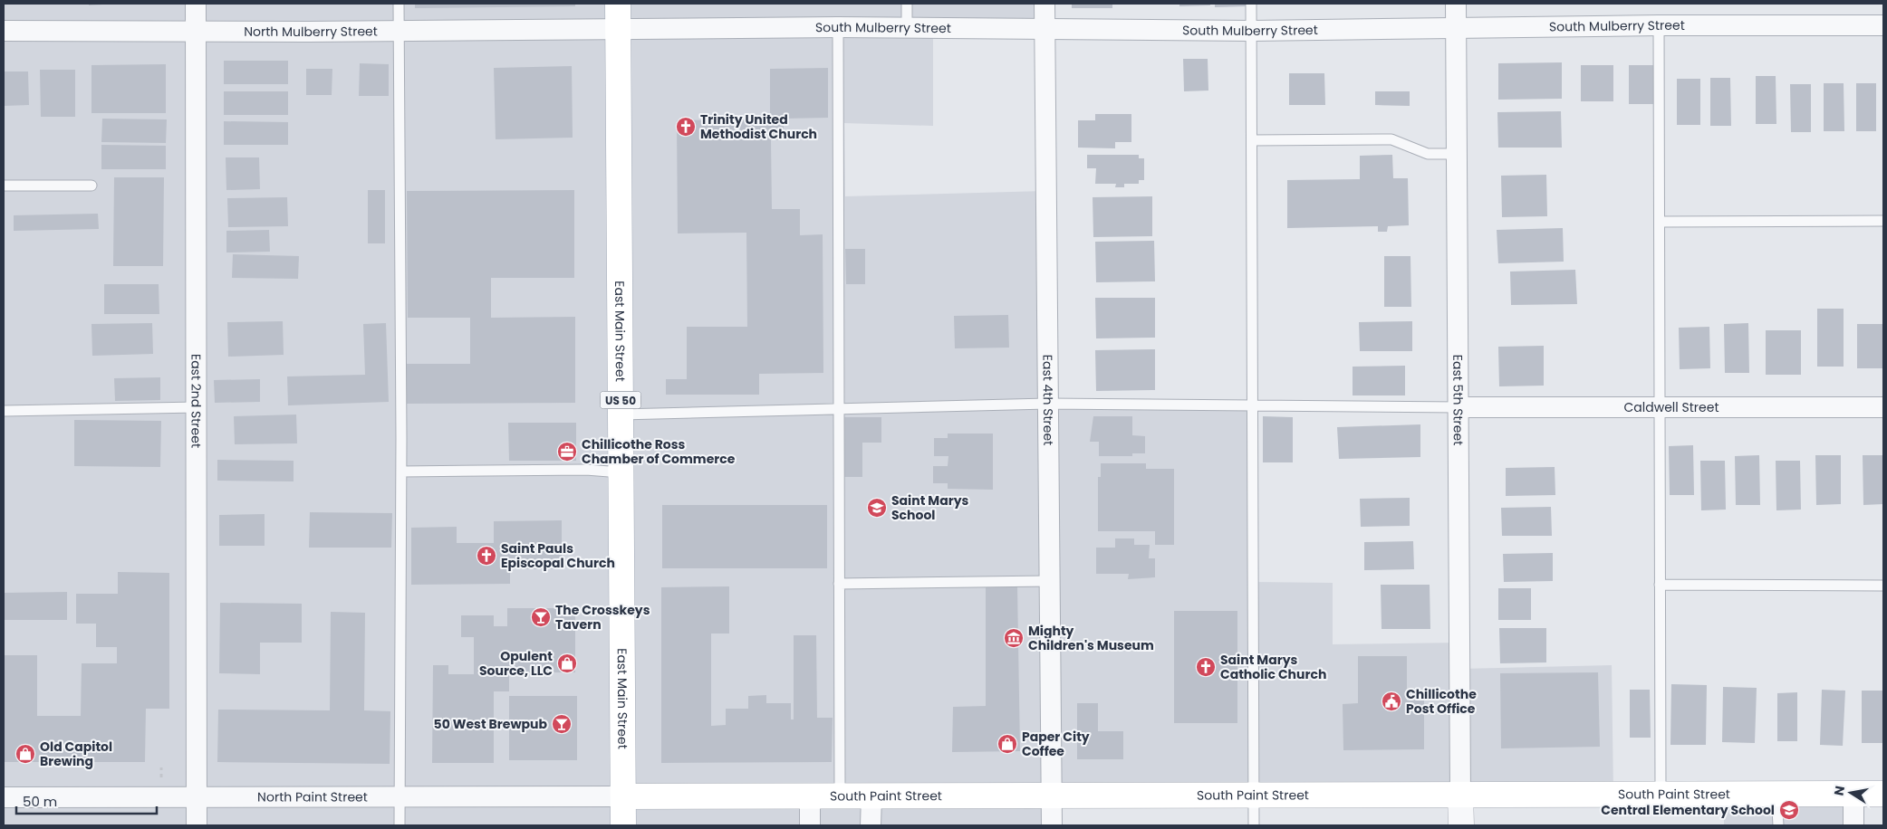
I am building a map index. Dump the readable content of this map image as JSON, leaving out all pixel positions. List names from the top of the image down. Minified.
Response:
{"streets":{"main road":["East Main Street","US 50","South Paint Street"],"street":["South Mulberry Street","North Mulberry Street","East 5th Street","East 2nd Street","East 4th Street","Caldwell Street","North Paint Street"]},"crossings":[["South Mulberry Street","North Mulberry Street"],["South Mulberry Street","East Main Street"],["South Mulberry Street","East 5th Street"],["South Mulberry Street","East 4th Street"],["North Mulberry Street","East Main Street"],["North Mulberry Street","East 2nd Street"],["East Main Street","US 50"],["East Main Street","South Paint Street"],["East Main Street","North Paint Street"],["East 5th Street","Caldwell Street"],["East 5th Street","South Paint Street"],["East 2nd Street","North Paint Street"],["US 50","South Paint Street"],["US 50","North Paint Street"],["East 4th Street","South Paint Street"],["South Paint Street","North Paint Street"]],"places":{"church":["Trinity United Methodist Church","Saint Pauls Episcopal Church","Saint Marys Catholic Church"],"office":["Chillicothe Ross Chamber of Commerce"],"school or university":["Saint Marys School","Central Elementary School"],"bar":["The Crosskeys Tavern","50 West Brewpub"],"museum":["Mighty Children's Museum"],"shop":["Opulent Source, LLC","Paper City Coffee","Old Capitol Brewing"],"public building":["Chillicothe Post Office"]},"scale_bar":"50 m","north":"left"}
